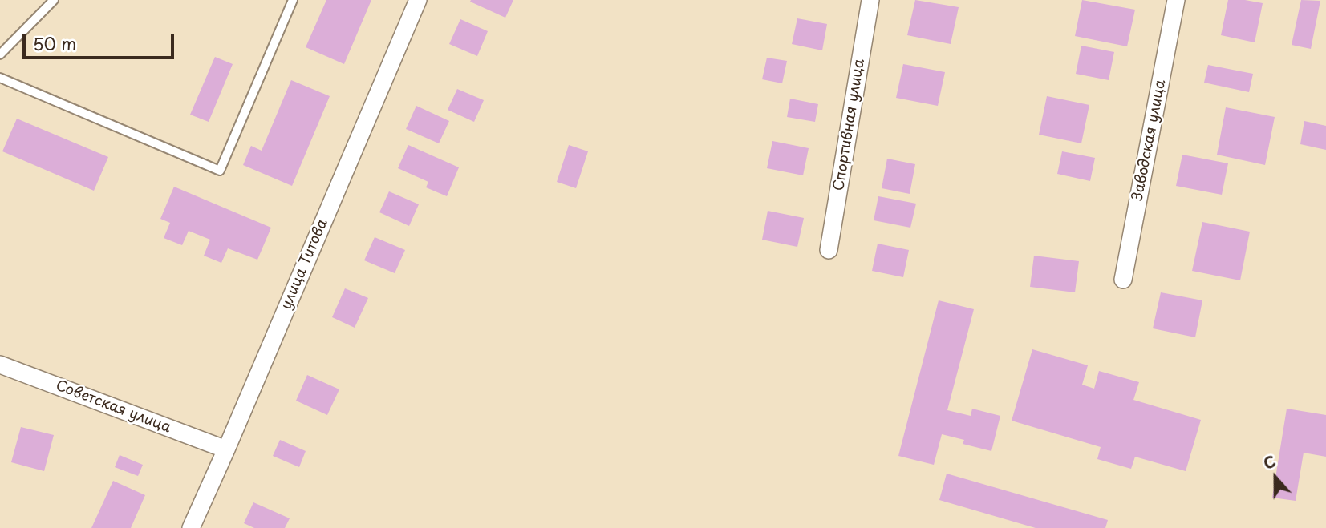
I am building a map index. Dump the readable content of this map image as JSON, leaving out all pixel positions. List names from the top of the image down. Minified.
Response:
{"streets":{"street":["Спортивная улица","Заводская улица","улица Титова","Советская улица"]},"crossings":[["улица Титова","Советская улица"]],"scale_bar":"50 m","north":"top"}
